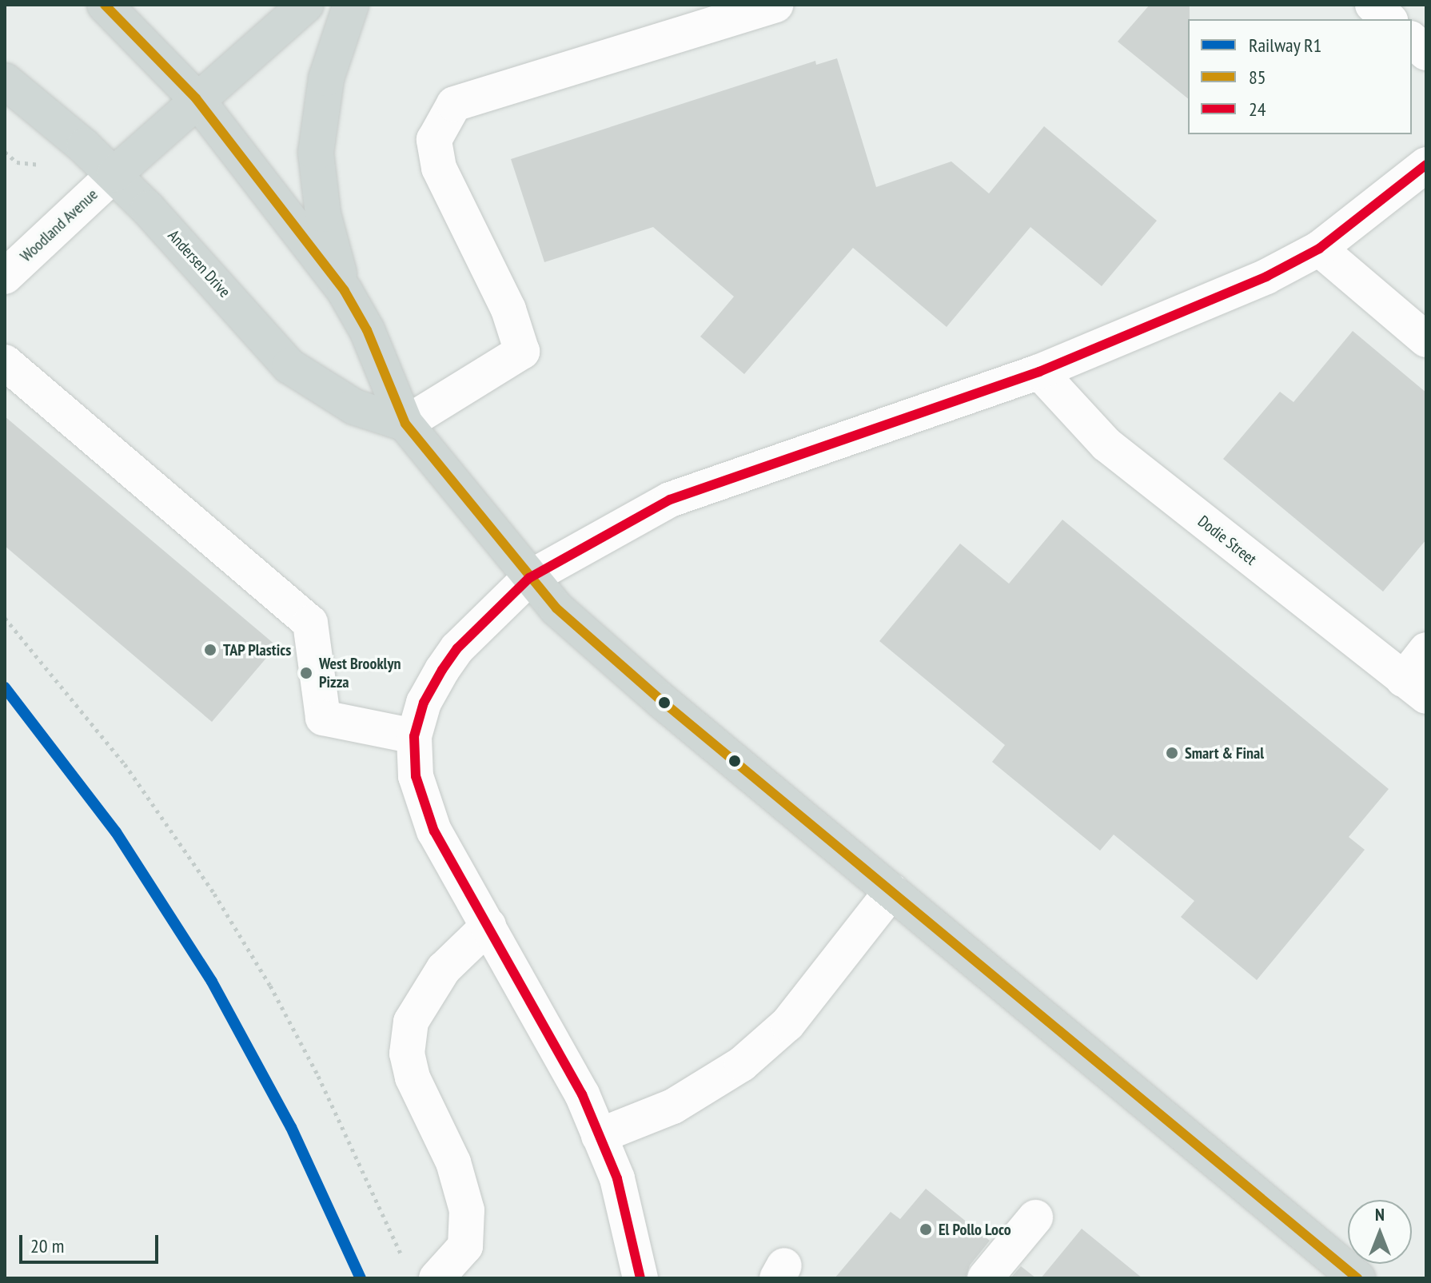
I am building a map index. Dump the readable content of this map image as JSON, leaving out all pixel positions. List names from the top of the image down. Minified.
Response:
{"streets":{"main road":["Andersen Drive"],"street":["Woodland Avenue","Dodie Street"]},"crossings":[["Woodland Avenue","Andersen Drive"]],"places":["TAP Plastics","West Brooklyn Pizza","Smart & Final","El Pollo Loco"],"lines":["transit line 85","transit line 24","rail line R1"],"legend":["Railway R1","85","24"],"scale_bar":"20 m","north":"top"}
